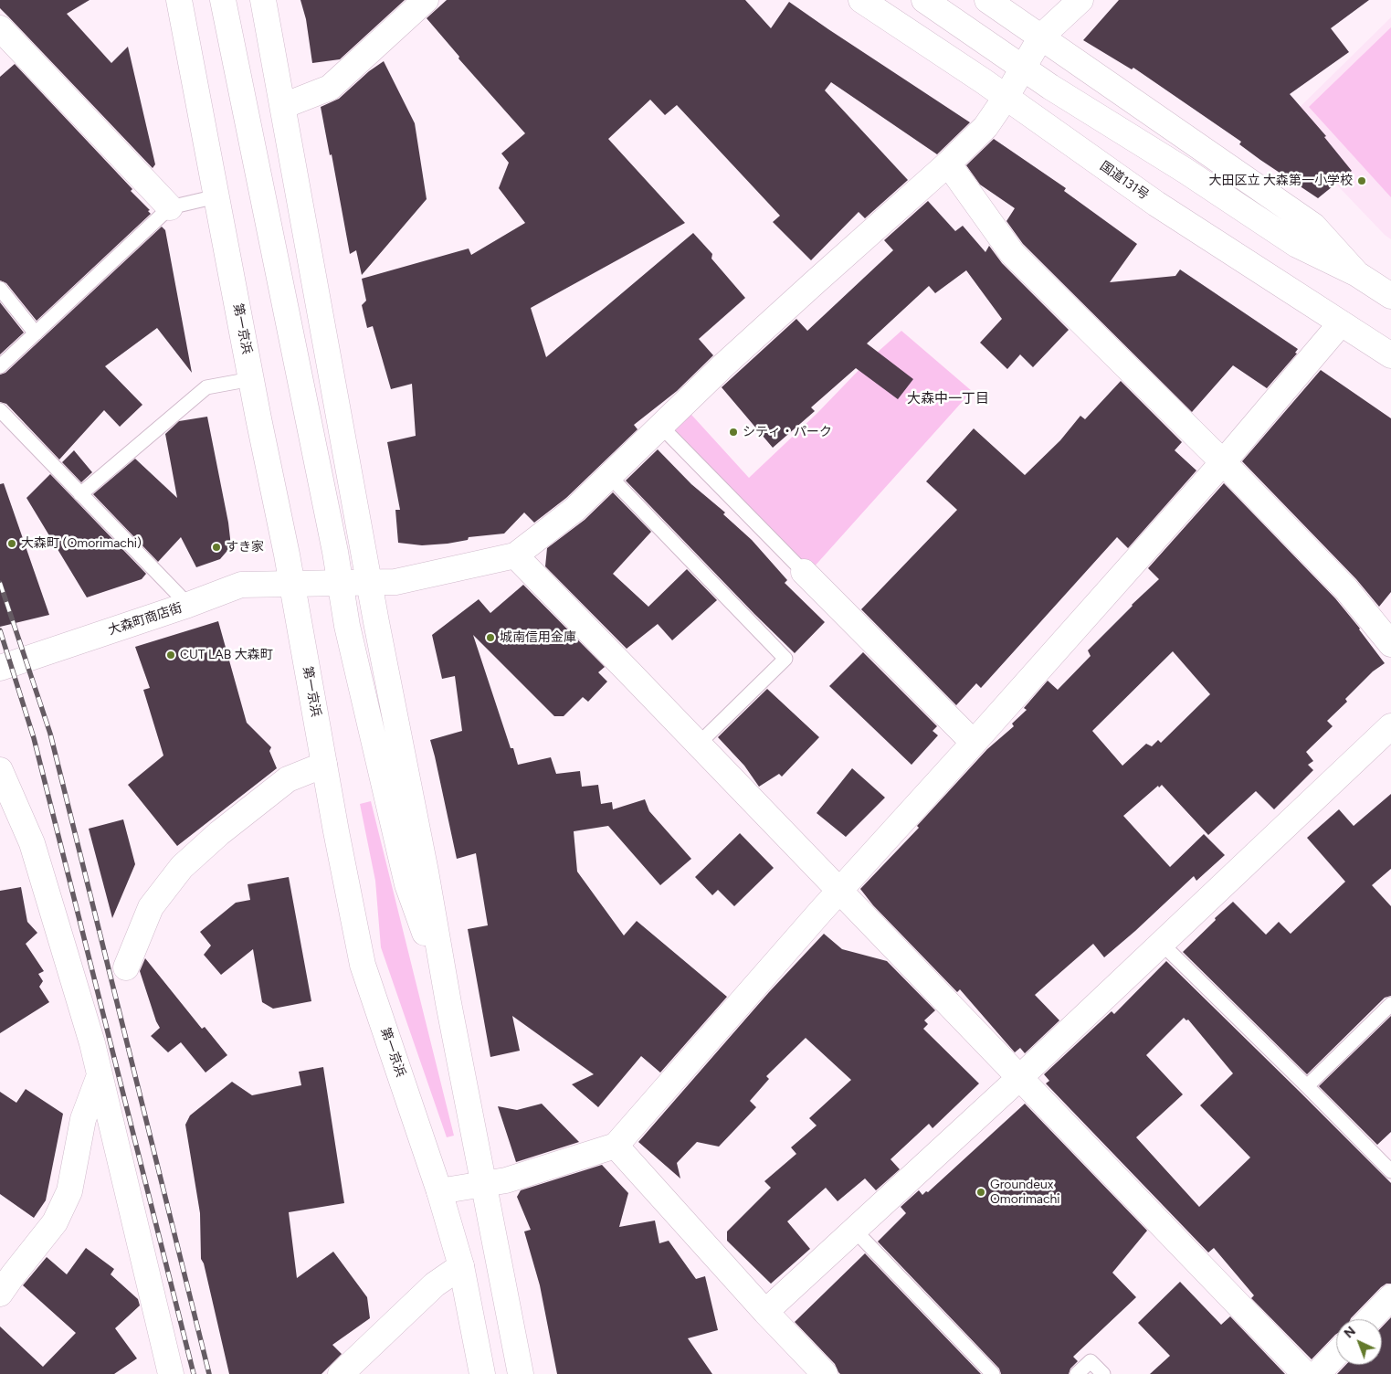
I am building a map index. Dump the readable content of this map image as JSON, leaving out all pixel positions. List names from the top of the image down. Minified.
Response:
{"streets":{"main road":["国道131号","第一京浜","大森町商店街"]},"crossings":[["第一京浜","大森町商店街"]],"districts":["大森中一丁目"],"places":["大田区立 大森第一小学校","シティ・パーク","大森町 (Omorimachi)","すき家","城南信用金庫","CUT LAB 大森町","Groundeux Omorimachi"],"north":"top left"}
